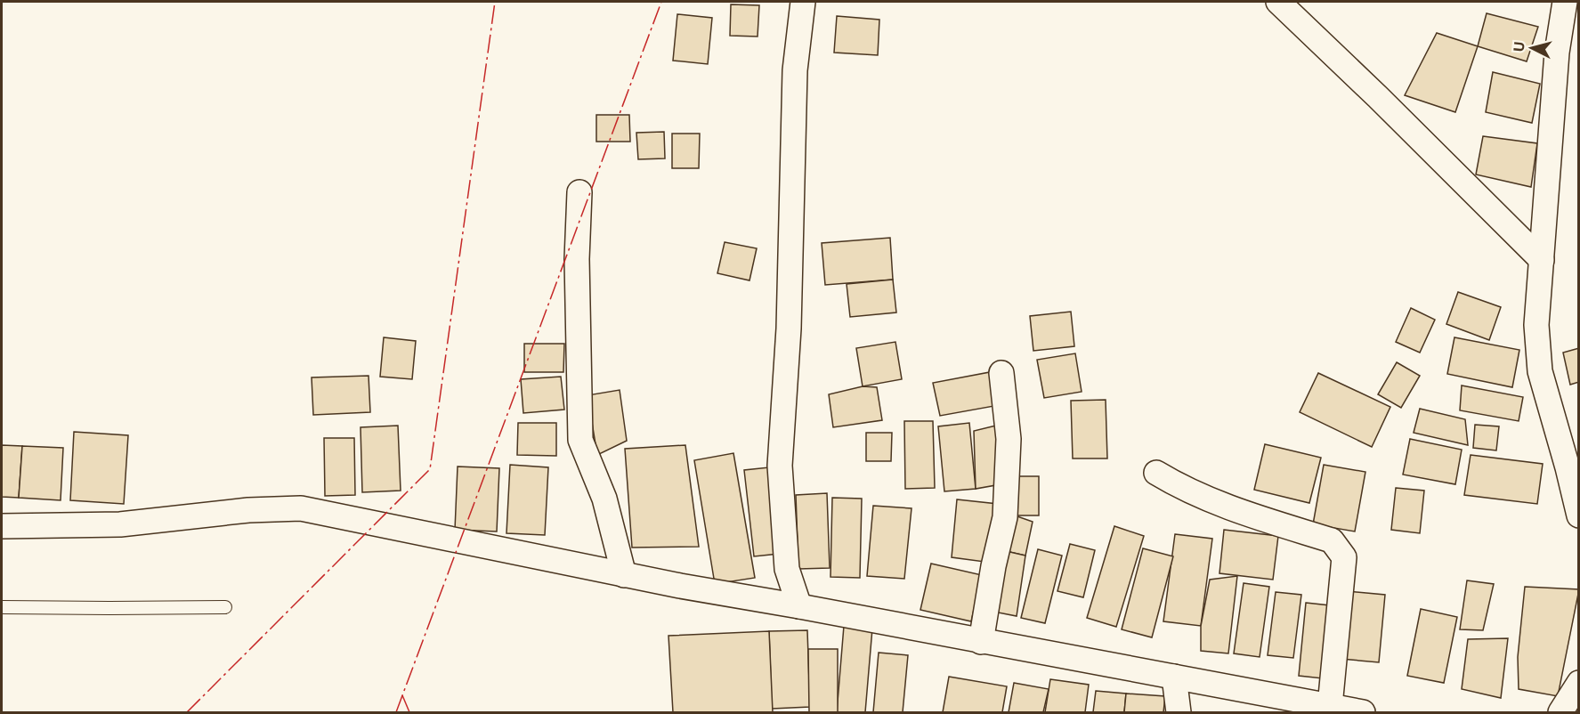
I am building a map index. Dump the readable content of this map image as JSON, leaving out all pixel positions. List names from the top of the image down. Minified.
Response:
{"north":"left"}
